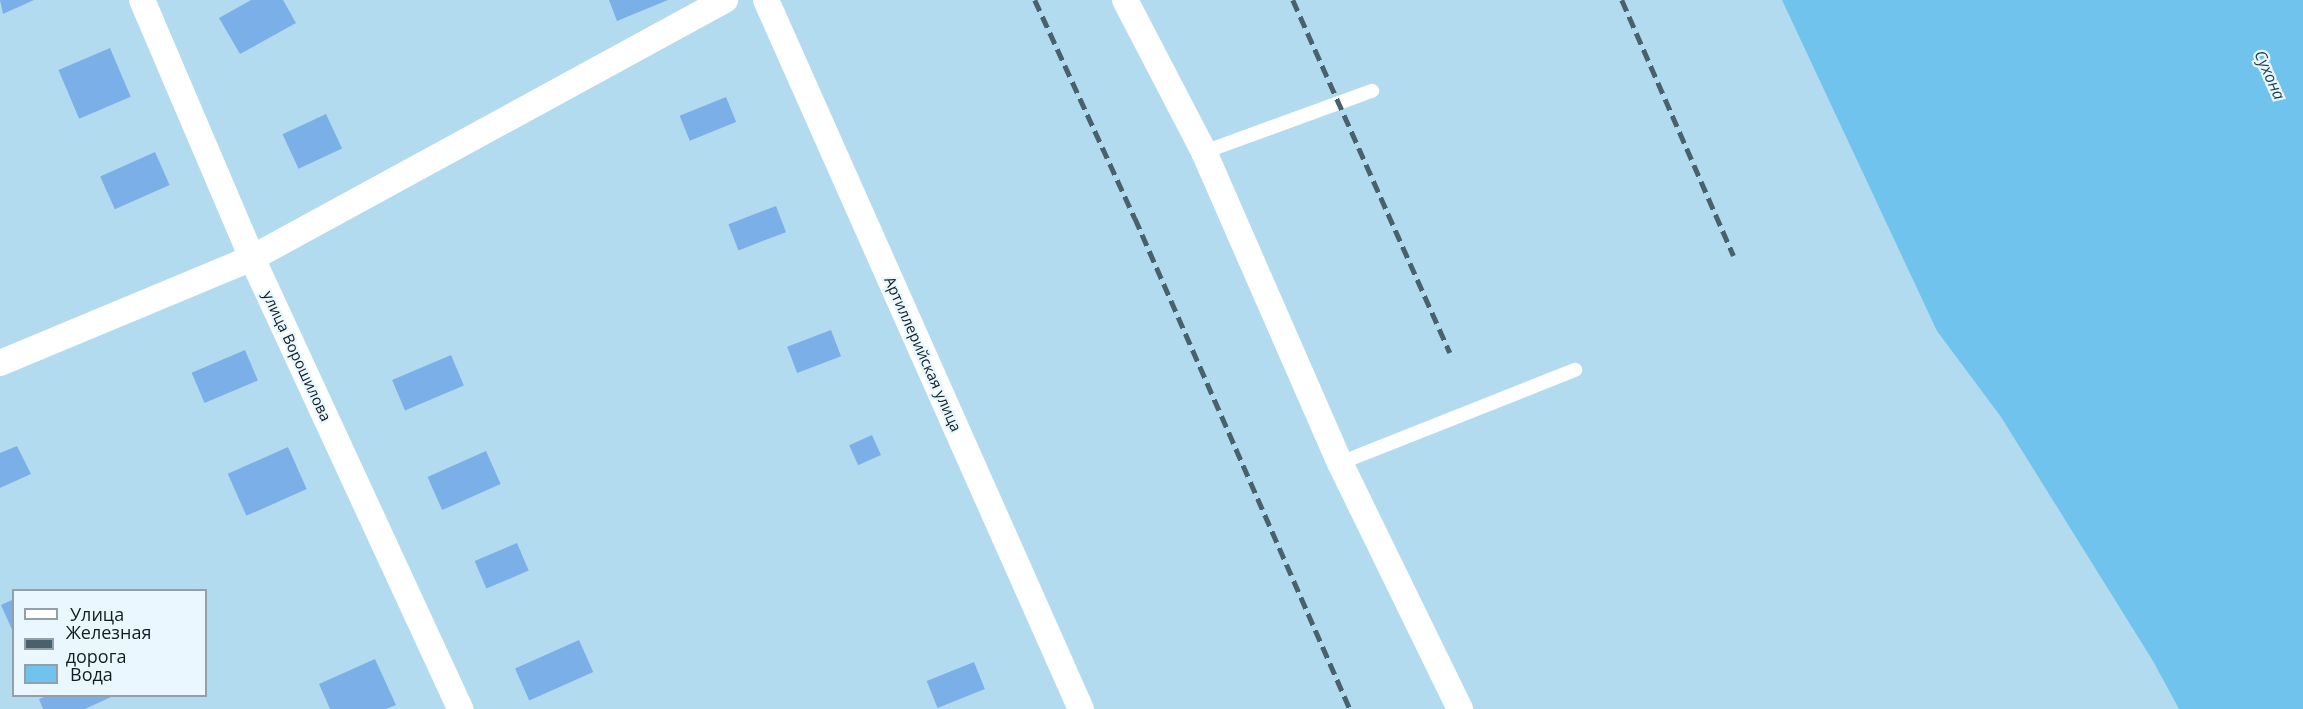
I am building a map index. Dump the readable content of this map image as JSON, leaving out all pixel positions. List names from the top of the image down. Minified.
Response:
{"streets":{"street":["Артиллерийская улица","улица Ворошилова"]},"water":["Сухона"],"legend":["Улица","Железная дорога","Вода"]}
